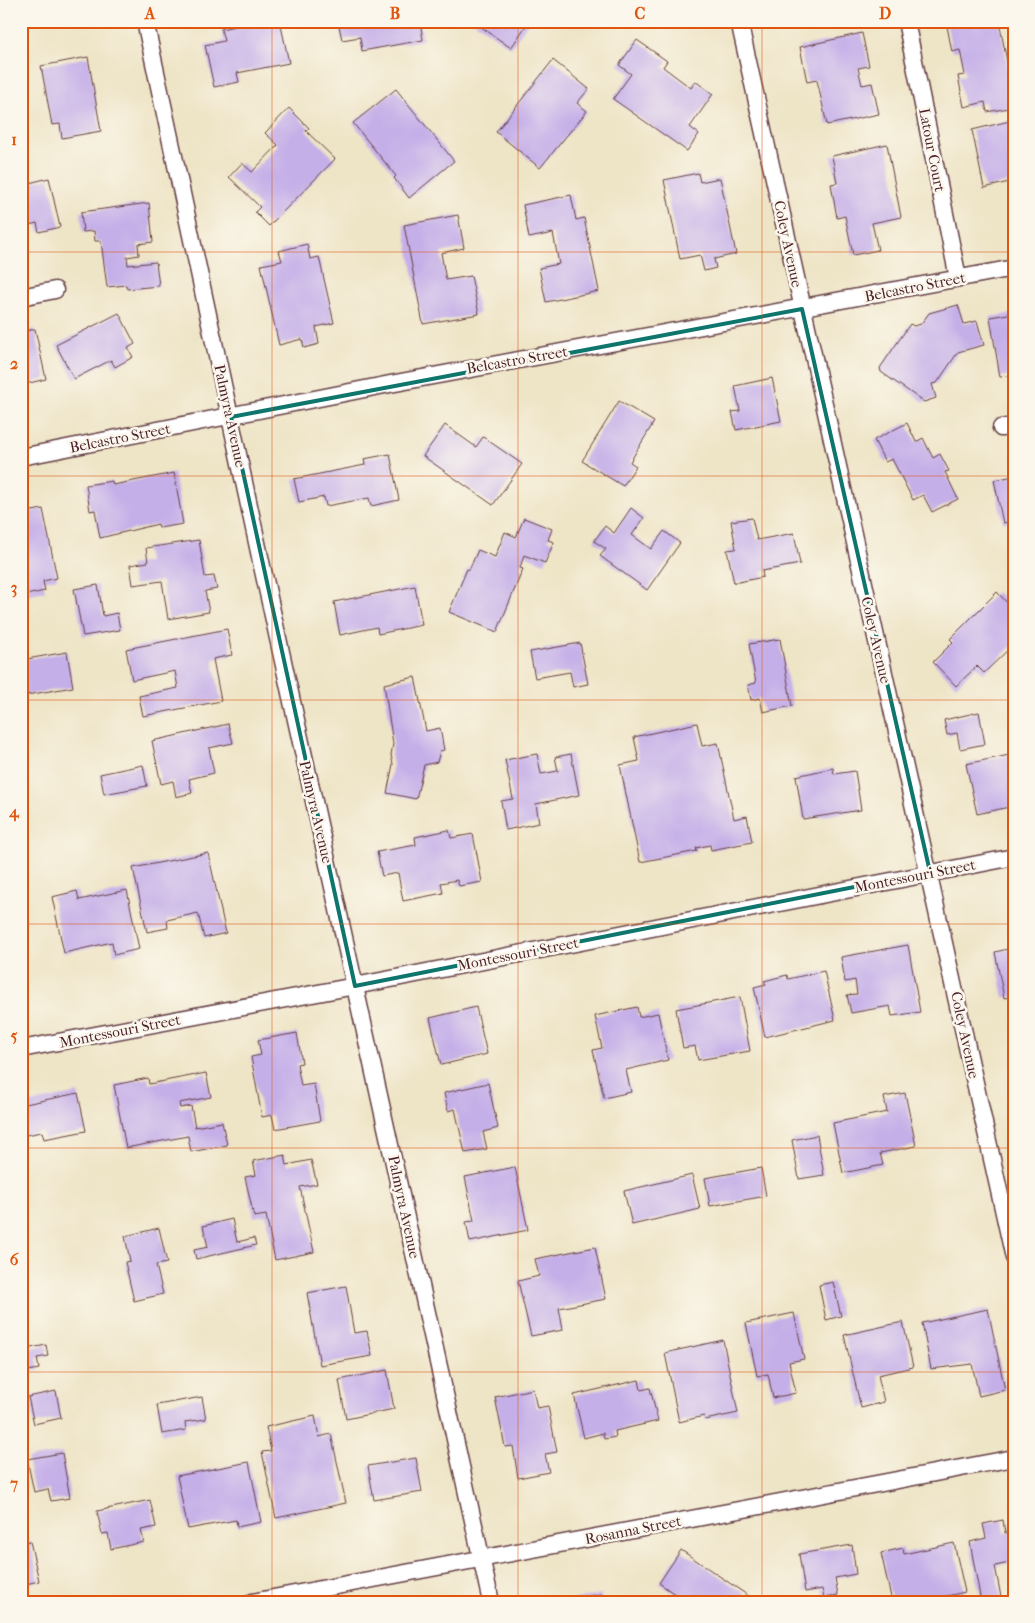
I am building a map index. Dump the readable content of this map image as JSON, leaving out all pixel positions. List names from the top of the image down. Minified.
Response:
{"streets":{"street":["Latour Court","Coley Avenue","Belcastro Street","Palmyra Avenue","Montessouri Street","Rosanna Street"]},"crossings":[["Latour Court","Belcastro Street"],["Coley Avenue","Belcastro Street"],["Coley Avenue","Montessouri Street"],["Belcastro Street","Palmyra Avenue"],["Palmyra Avenue","Montessouri Street"],["Palmyra Avenue","Rosanna Street"]],"grid":{"columns":["A","B","C","D"],"rows":["1","2","3","4","5","6","7"]}}
